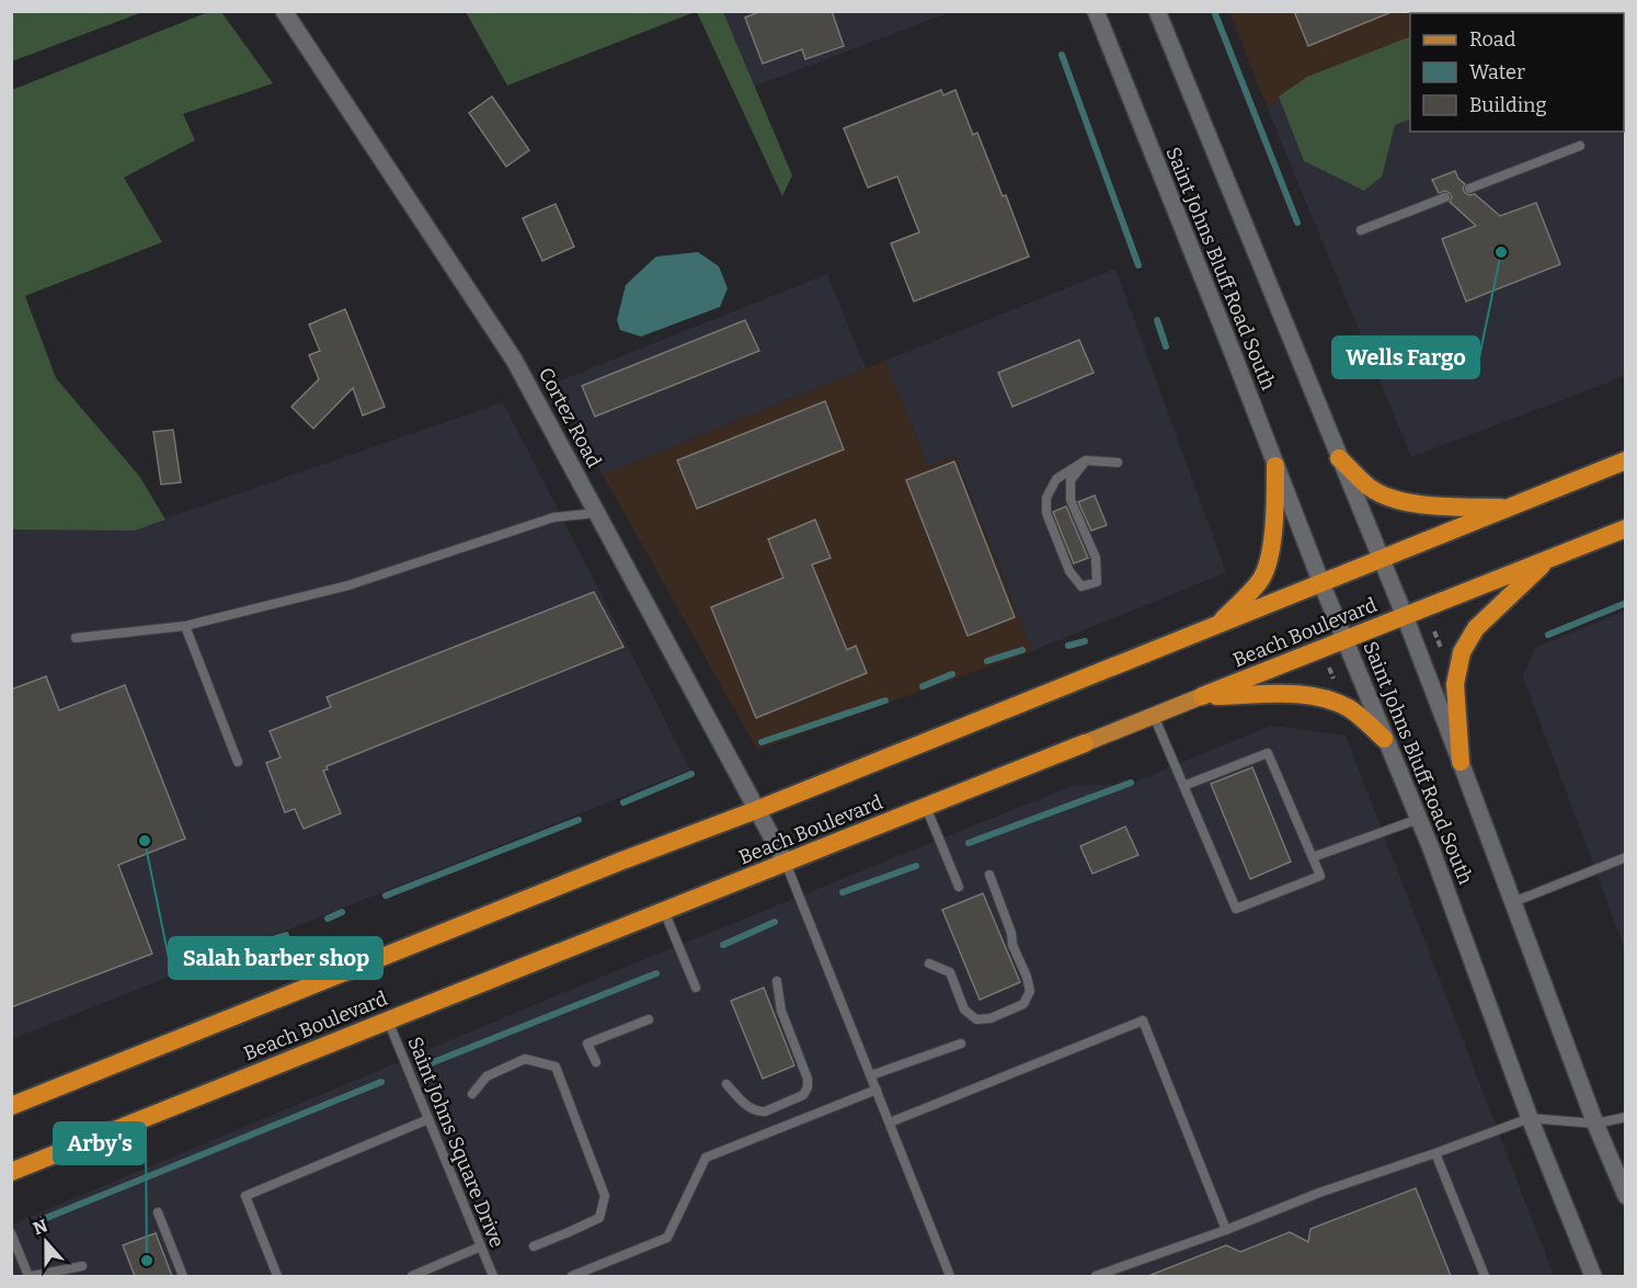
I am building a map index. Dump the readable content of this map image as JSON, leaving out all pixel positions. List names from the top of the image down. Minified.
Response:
{"streets":{"highway":["Beach Boulevard"],"main road":["Saint Johns Bluff Road South","Cortez Road"],"lane":["Saint Johns Square Drive"]},"crossings":[["Saint Johns Bluff Road South","Beach Boulevard"],["Cortez Road","Beach Boulevard"],["Beach Boulevard","Saint Johns Square Drive"]],"places":["Wells Fargo","Salah barber shop","Arby's"],"legend":["Road","Water","Building"],"north":"top"}
